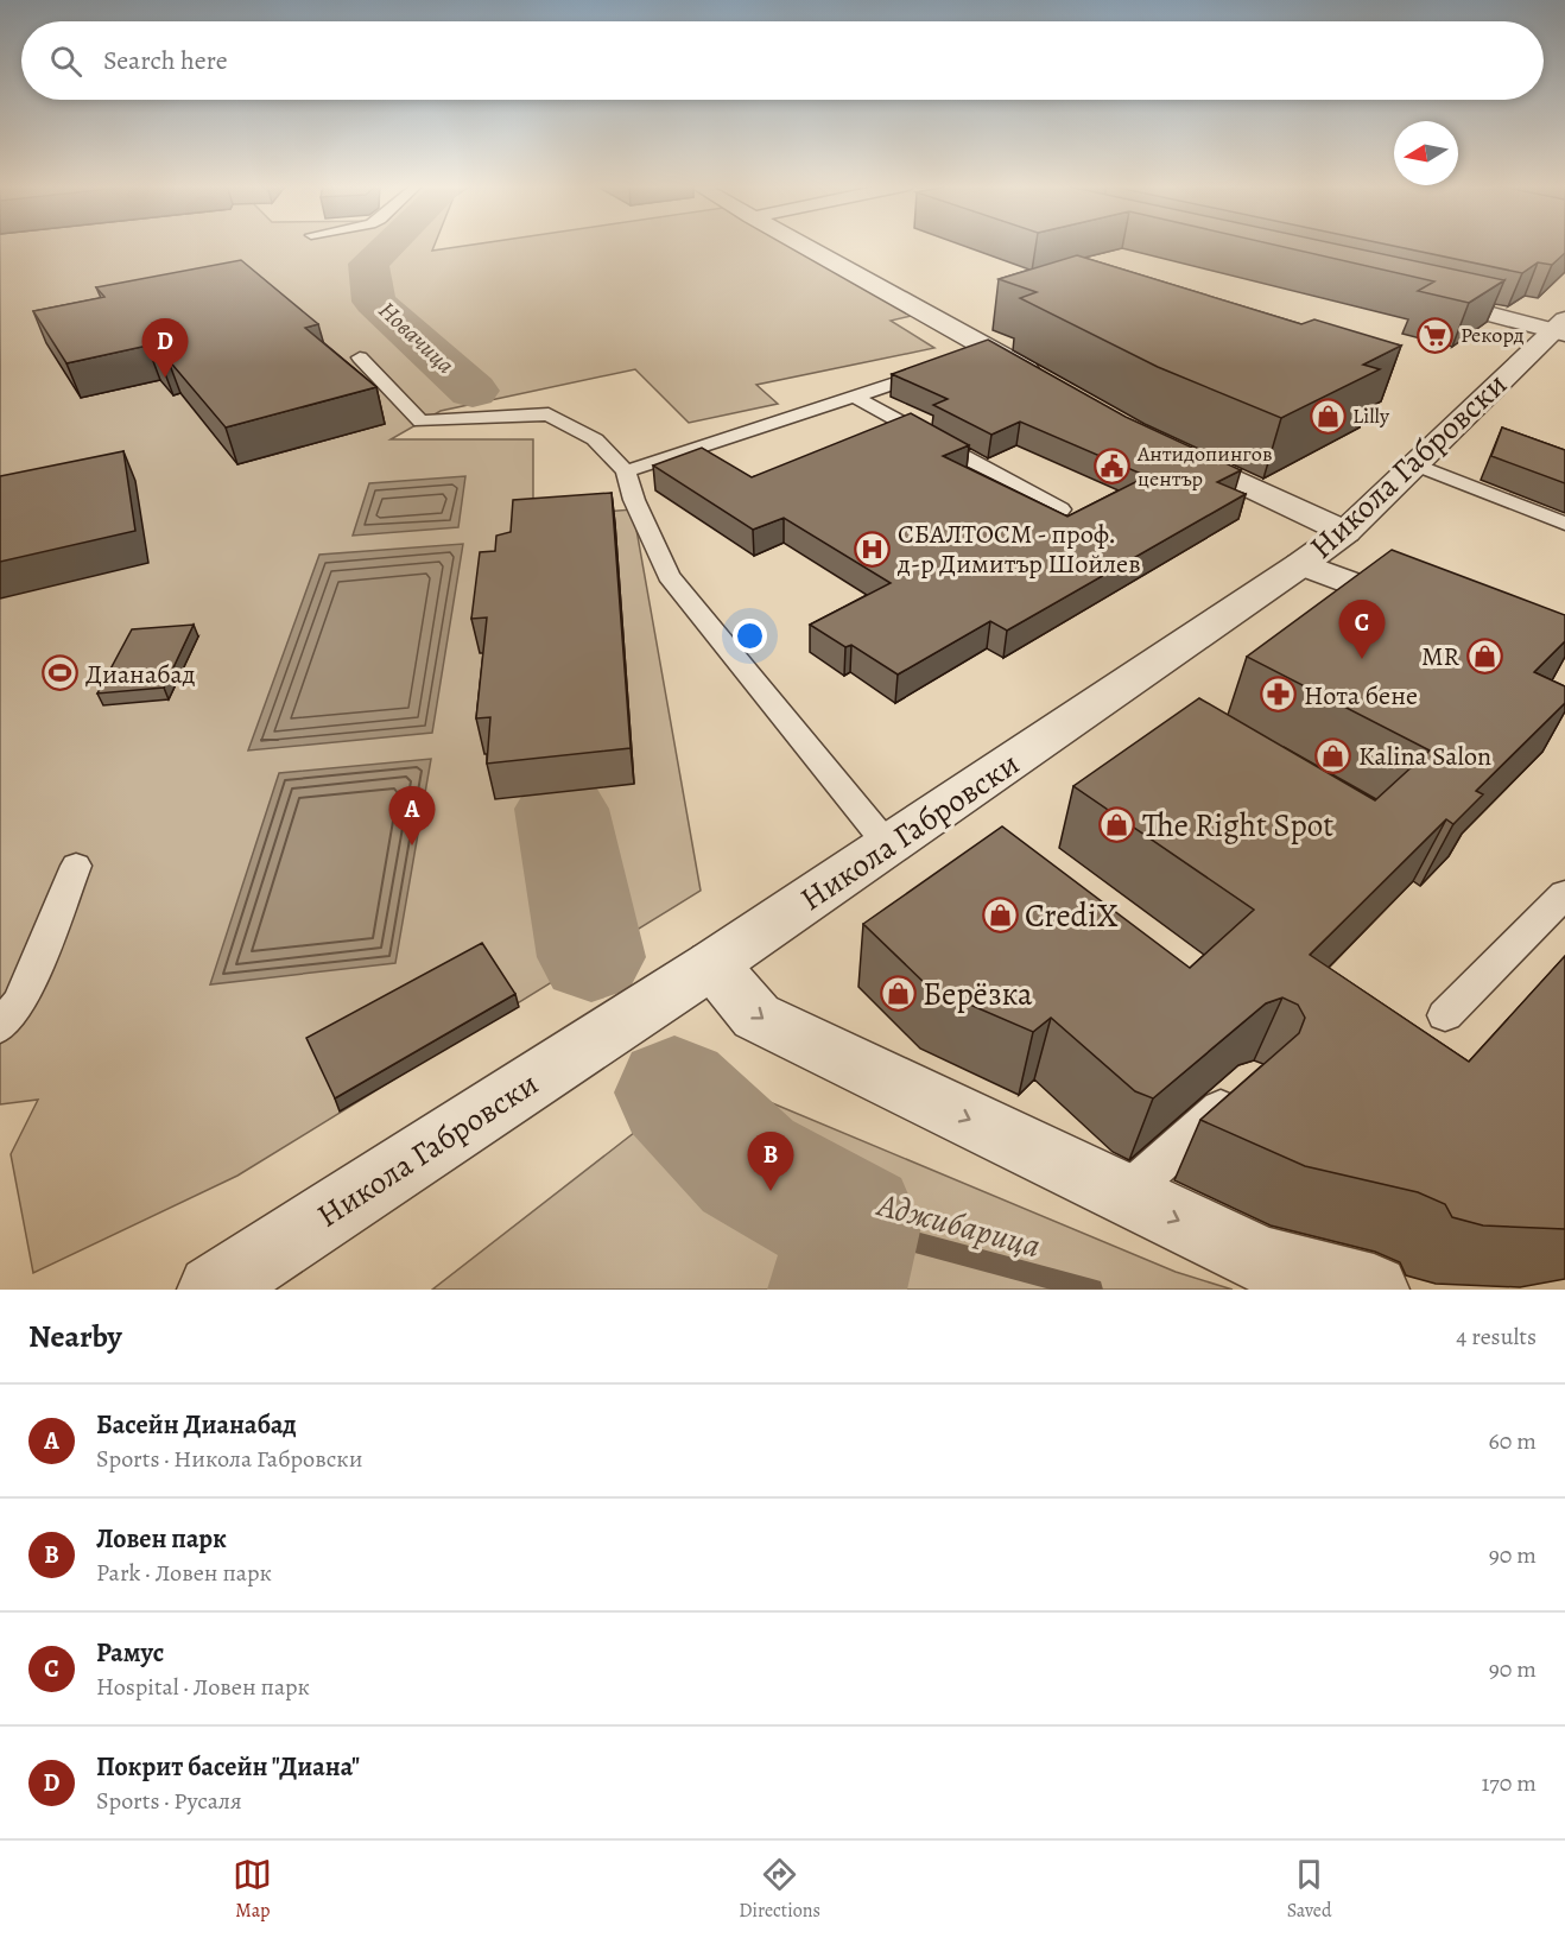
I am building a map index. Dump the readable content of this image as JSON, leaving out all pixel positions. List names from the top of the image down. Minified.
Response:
{"streets":{"street":["Никола Габровски"]},"water":["Новачица","Аджибарица"],"places":{"supermarket":["Рекорд"],"shop":["Lilly","MR","Kalina Salon","The Right Spot","CrediX","Берёзка"],"public building":["Антидопингов център"],"hospital":["СБАЛТОСМ - проф. д-р Димитър Шойлев"],"sports":["Дианабад"],"pharmacy":["Нота бене"]},"north":"left","page":{"search":"Search here","pins":["D","C","A","B"],"heading":["Nearby","4 results"],"list":[{"mark":"A","name":"Басейн Дианабад","note":"Sports · Никола Габровски","value":"60 m"},{"mark":"B","name":"Ловен парк","note":"Park · Ловен парк","value":"90 m"},{"mark":"C","name":"Рамус","note":"Hospital · Ловен парк","value":"90 m"},{"mark":"D","name":"Покрит басейн \"Диана\"","note":"Sports · Русаля","value":"170 m"}],"nav":["Map","Directions","Saved"]}}
